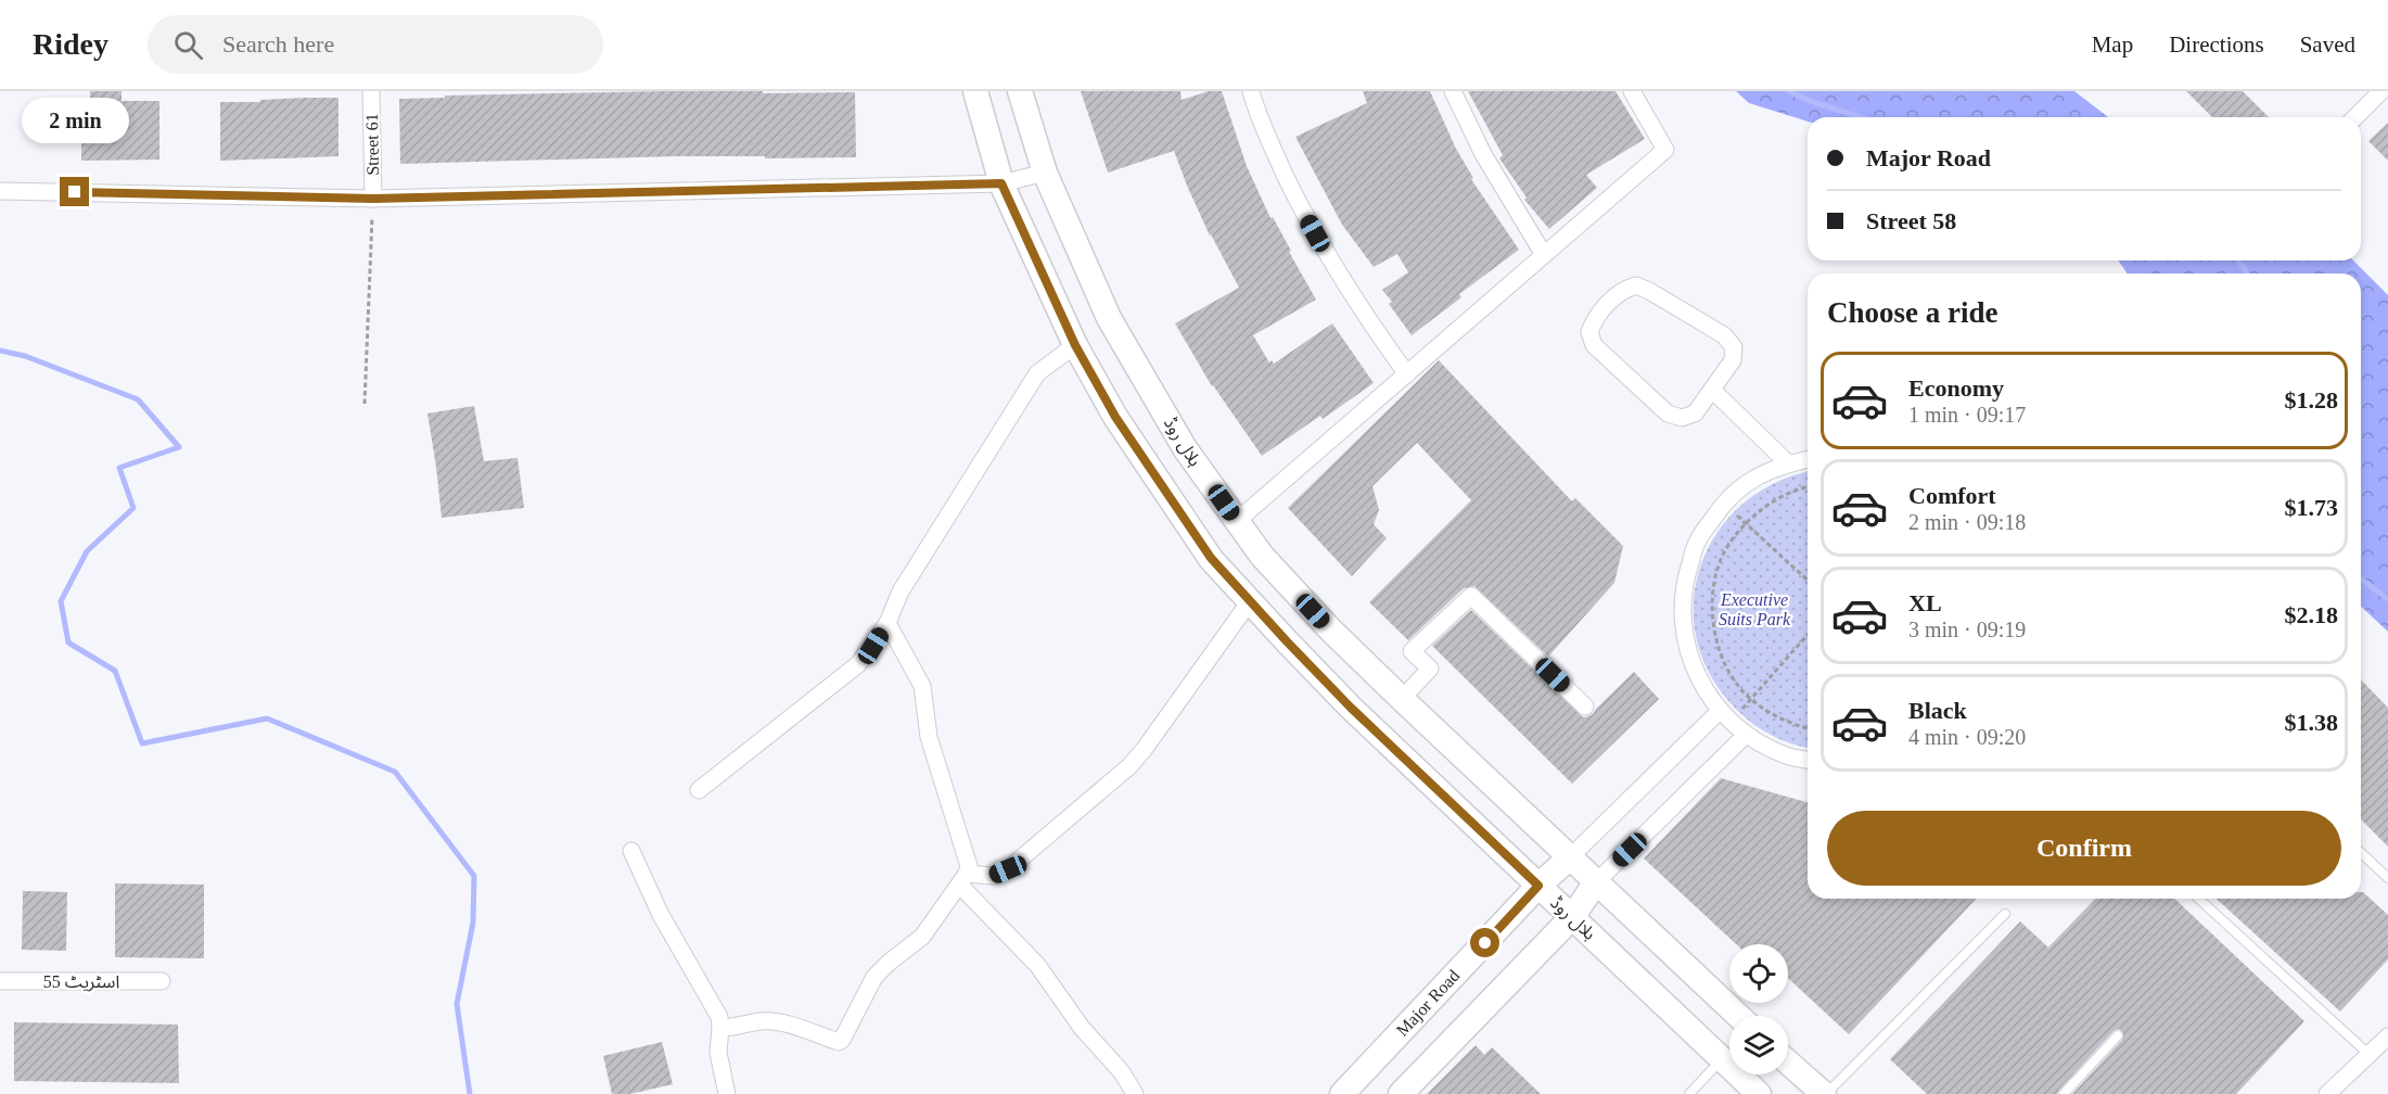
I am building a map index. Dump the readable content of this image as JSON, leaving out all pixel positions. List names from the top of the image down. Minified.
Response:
{"streets":{"street":["Street 61","ہلال روڈ","اسٹریٹ 55","Major Road"]},"crossings":[["ہلال روڈ","Major Road"]],"parks":["Executive Suits Park"],"page":{"header":"Ridey","search":"Search here","nav":["Map","Directions","Saved"],"bubble":"2 min","banner":["Major Road","Street 58"],"heading":"Choose a ride","list":[{"name":"Economy","note":"1 min · 09:17","value":"$1.28"},{"name":"Comfort","note":"2 min · 09:18","value":"$1.73"},{"name":"XL","note":"3 min · 09:19","value":"$2.18"},{"name":"Black","note":"4 min · 09:20","value":"$1.38"}],"buttons":"Confirm"}}
